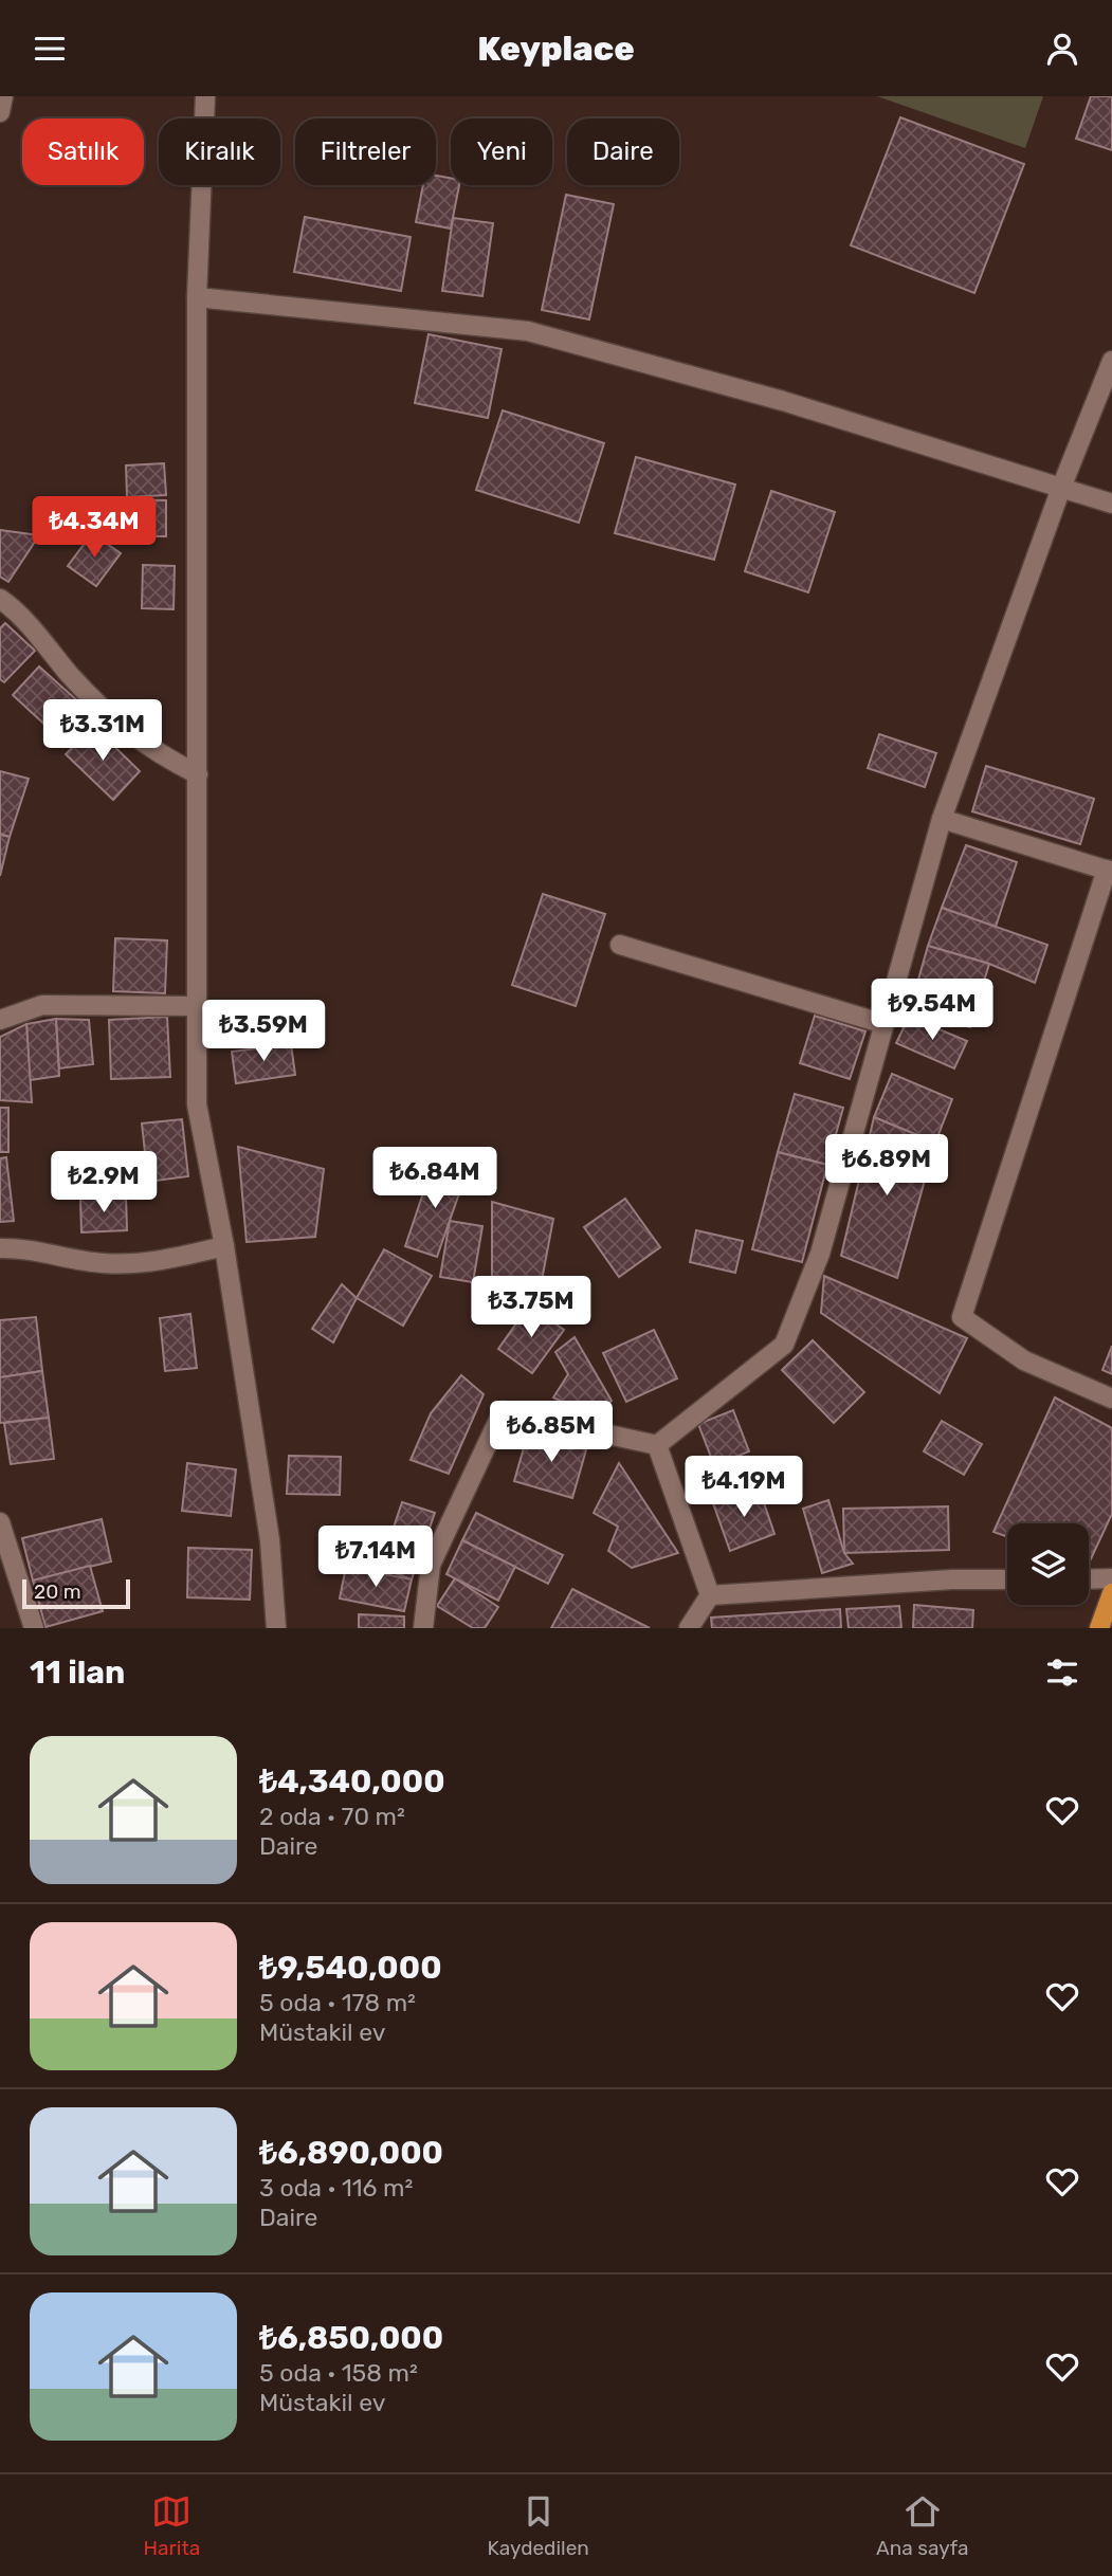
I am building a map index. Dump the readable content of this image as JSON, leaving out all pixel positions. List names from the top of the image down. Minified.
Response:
{"scale_bar":"20 m","page":{"header":"Keyplace","chip":["Satılık","Kiralık","Filtreler","Yeni","Daire"],"price":["₺4.34M","₺3.31M","₺9.54M","₺3.59M","₺6.89M","₺6.84M","₺2.9M","₺3.75M","₺6.85M","₺4.19M","₺7.14M"],"scale":"20 m","heading":"11 ilan","list":[{"name":"₺4,340,000","note":"2 oda · 70 m² · Daire"},{"name":"₺9,540,000","note":"5 oda · 178 m² · Müstakil ev"},{"name":"₺6,890,000","note":"3 oda · 116 m² · Daire"},{"name":"₺6,850,000","note":"5 oda · 158 m² · Müstakil ev"}],"tabs":["Harita","Kaydedilen","Ana sayfa"]}}
